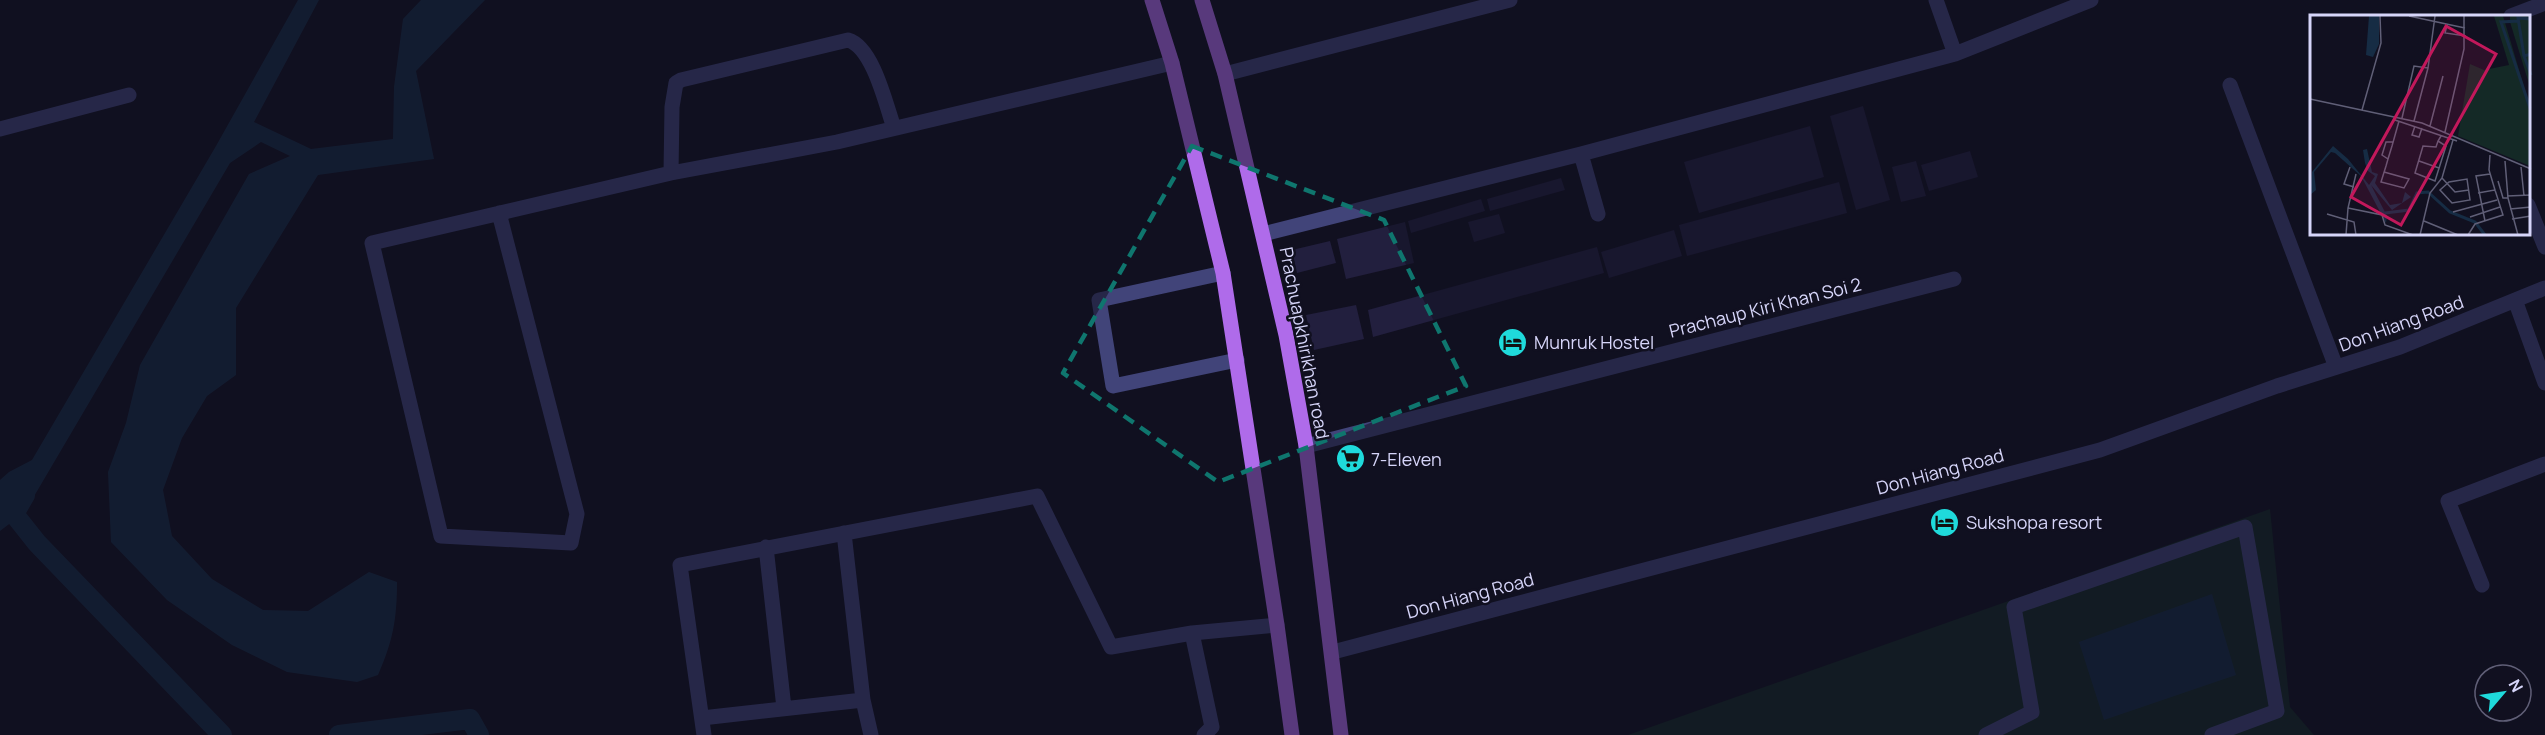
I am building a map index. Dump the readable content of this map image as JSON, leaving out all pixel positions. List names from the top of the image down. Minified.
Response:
{"streets":{"main road":["Prachuapkhirikhan road"],"street":["Prachaup Kiri Khan Soi 2","Don Hiang Road"]},"crossings":[["Prachaup Kiri Khan Soi 2","Prachuapkhirikhan road"],["Don Hiang Road","Prachuapkhirikhan road"]],"places":{"hotel":["Munruk Hostel","Sukshopa resort"],"supermarket":["7-Eleven"]},"north":"top right"}
